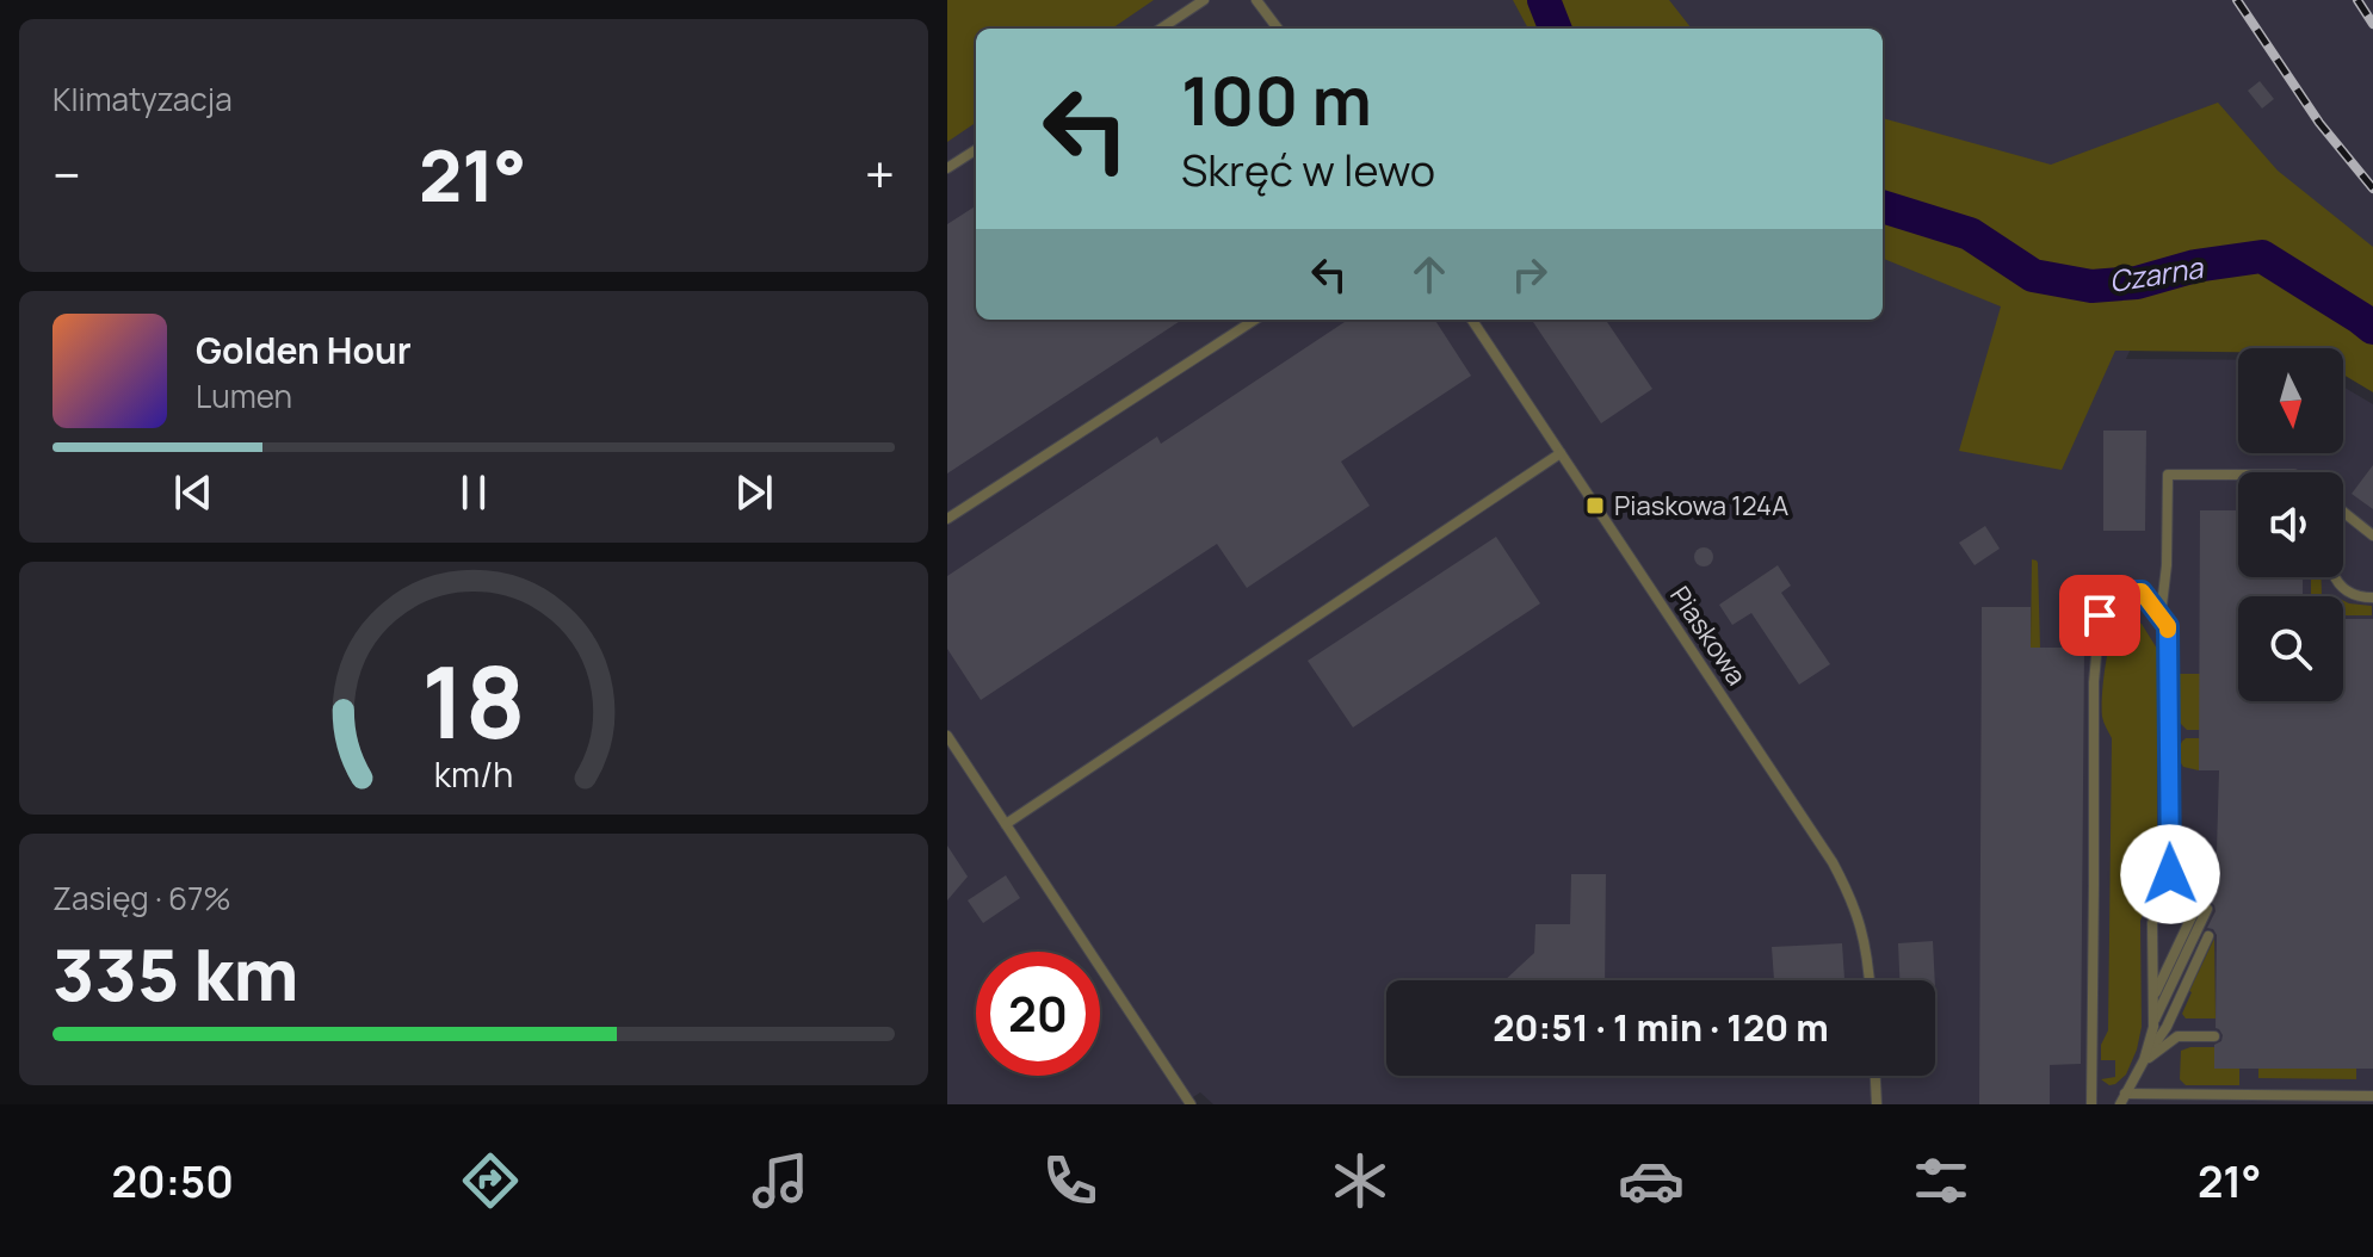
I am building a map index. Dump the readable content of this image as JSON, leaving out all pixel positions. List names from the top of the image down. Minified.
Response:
{"streets":{"lane":["Piaskowa"]},"water":["Czarna"],"places":{"transit":["Piaskowa 124A"]},"north":"bottom","page":{"tile":["Klimatyzacja",["Zasięg · 67%","335 km"]],"turn":["100 m","Skręć w lewo"],"heat":["−","21°","+"],"song":["Golden Hour","Lumen"],"limit":"20","trip":"20:51 · 1 min · 120 m","tabs":["20:50","21°"],"gauge":["18","km/h"]}}
